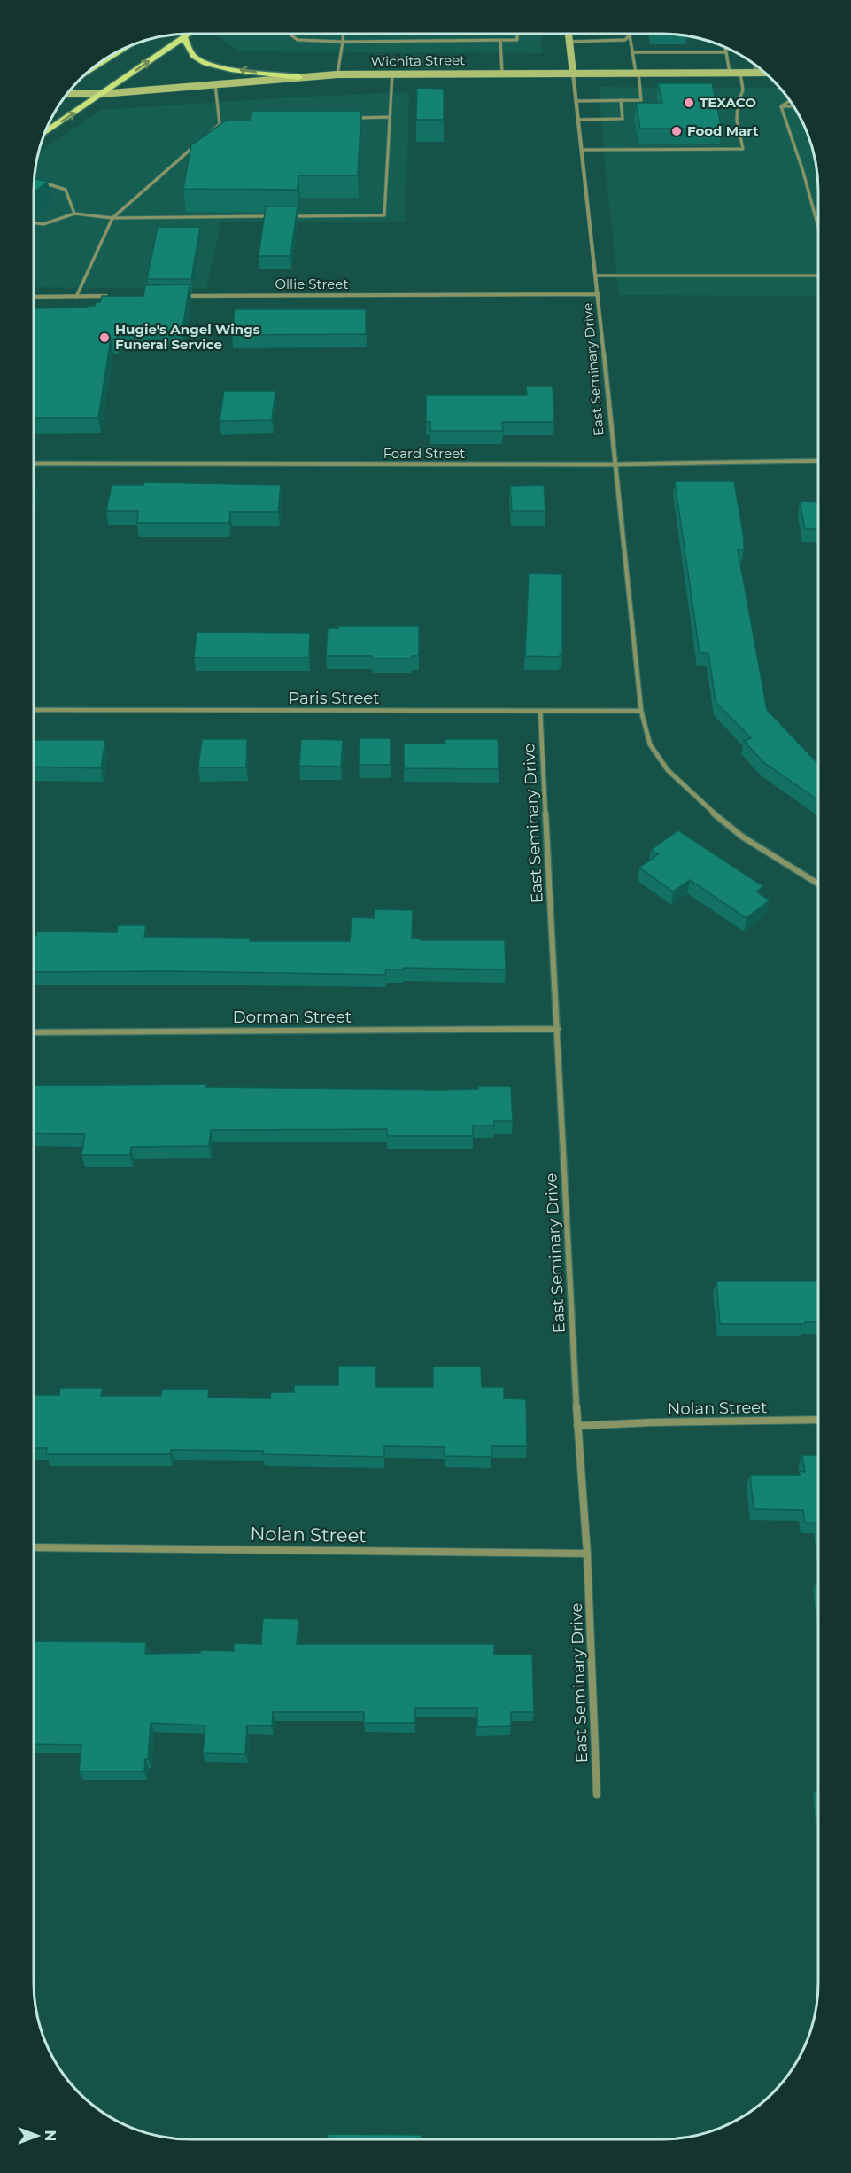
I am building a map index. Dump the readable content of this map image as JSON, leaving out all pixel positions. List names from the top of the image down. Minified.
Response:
{"streets":{"main road":["Wichita Street","East Seminary Drive"],"street":["Ollie Street","Foard Street","Paris Street","Dorman Street","Nolan Street"]},"crossings":[["Wichita Street","East Seminary Drive"],["Ollie Street","East Seminary Drive"],["East Seminary Drive","Foard Street"],["East Seminary Drive","Paris Street"],["East Seminary Drive","Dorman Street"],["East Seminary Drive","Nolan Street"]],"places":["TEXACO","Food Mart","Hugie's Angel Wings Funeral Service"],"north":"right"}
